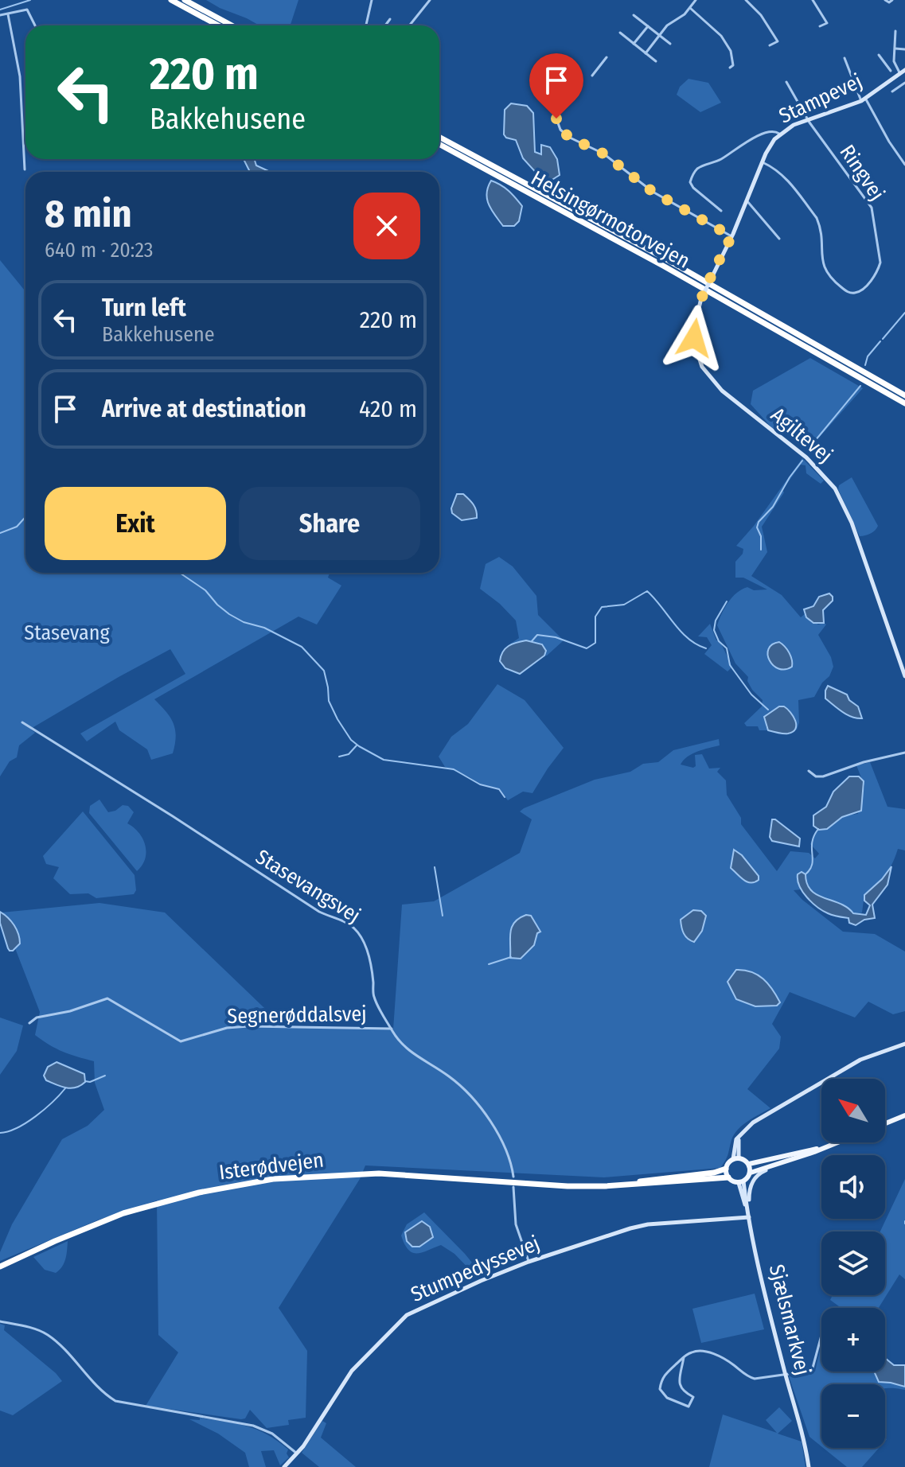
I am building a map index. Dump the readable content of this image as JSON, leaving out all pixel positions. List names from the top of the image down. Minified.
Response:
{"streets":{"highway":["Helsingørmotorvejen","Isterødvejen"],"street":["Stampevej","Ringvej","Agiltevej","Stasevangsvej","Segnerøddalsvej","Stumpedyssevej","Sjælsmarkvej"]},"crossings":[["Stampevej","Ringvej"],["Stampevej","Agiltevej"],["Stasevangsvej","Segnerøddalsvej"],["Isterødvejen","Sjælsmarkvej"],["Stumpedyssevej","Sjælsmarkvej"]],"parks":["Stasevang"],"north":"top left","page":{"turn":["220 m","Bakkehusene"],"heading":["8 min","640 m · 20:23"],"list":[{"name":"Turn left","note":"Bakkehusene","value":"220 m"},{"name":"Arrive at destination","value":"420 m"}],"buttons":["Exit","Share"],"map_buttons":["+","−"]}}
